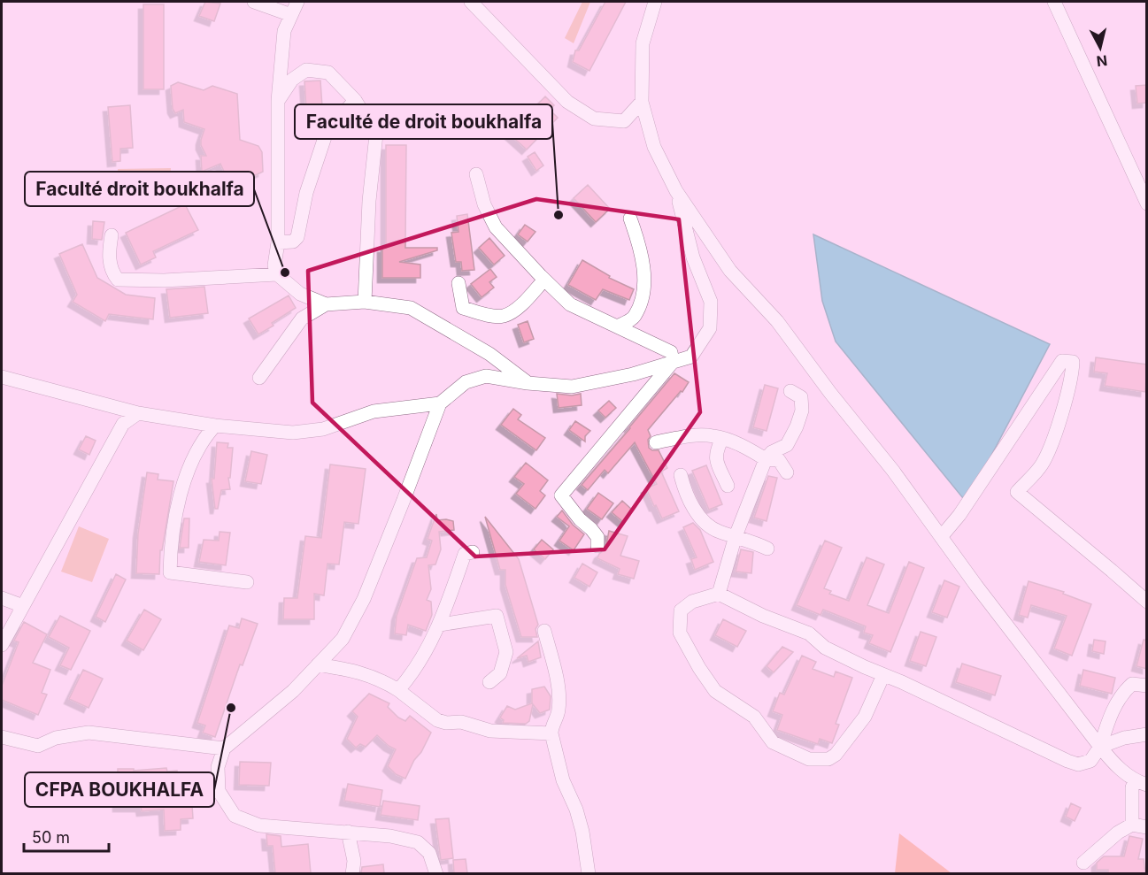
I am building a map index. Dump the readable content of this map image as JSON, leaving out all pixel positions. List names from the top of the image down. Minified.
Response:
{"places":["Faculté de droit boukhalfa","Faculté droit boukhalfa","CFPA BOUKHALFA"],"scale_bar":"50 m","north":"bottom"}
